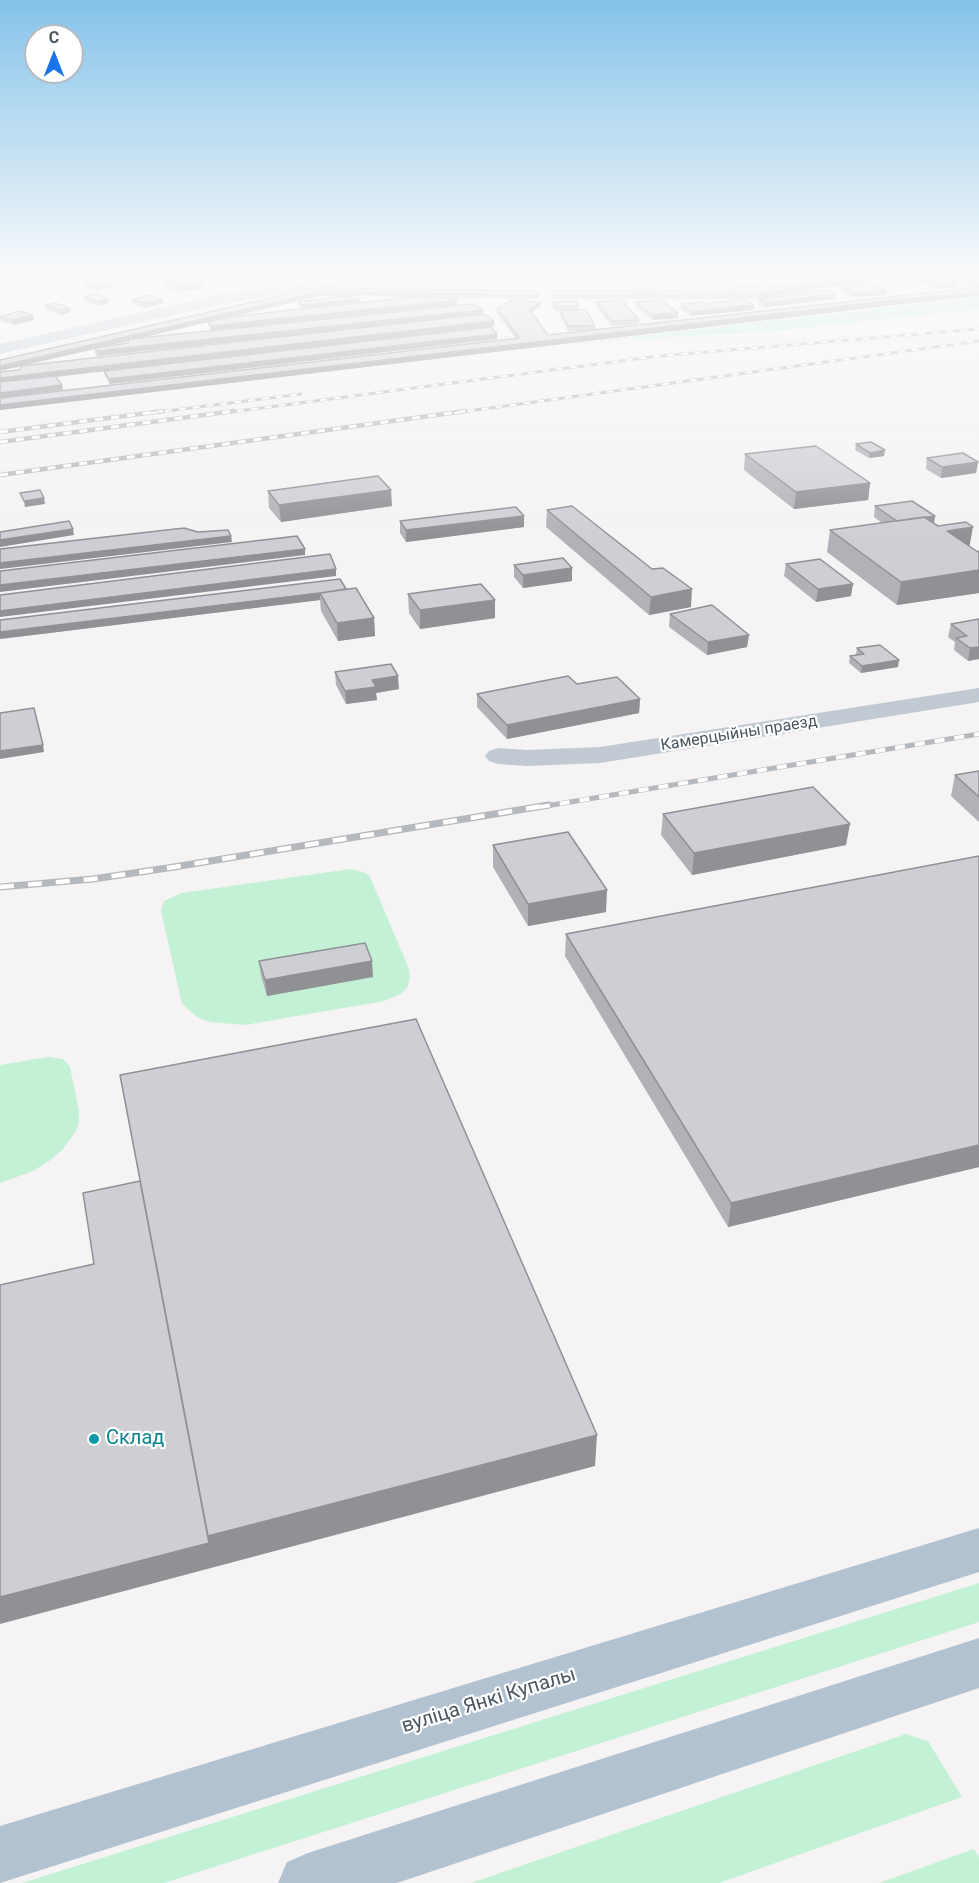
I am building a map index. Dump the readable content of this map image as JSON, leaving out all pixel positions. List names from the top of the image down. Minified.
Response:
{"streets":{"main road":["вуліца Янкі Купалы"],"street":["Камерцыйны праезд"]},"places":["Склад"],"north":"top"}
